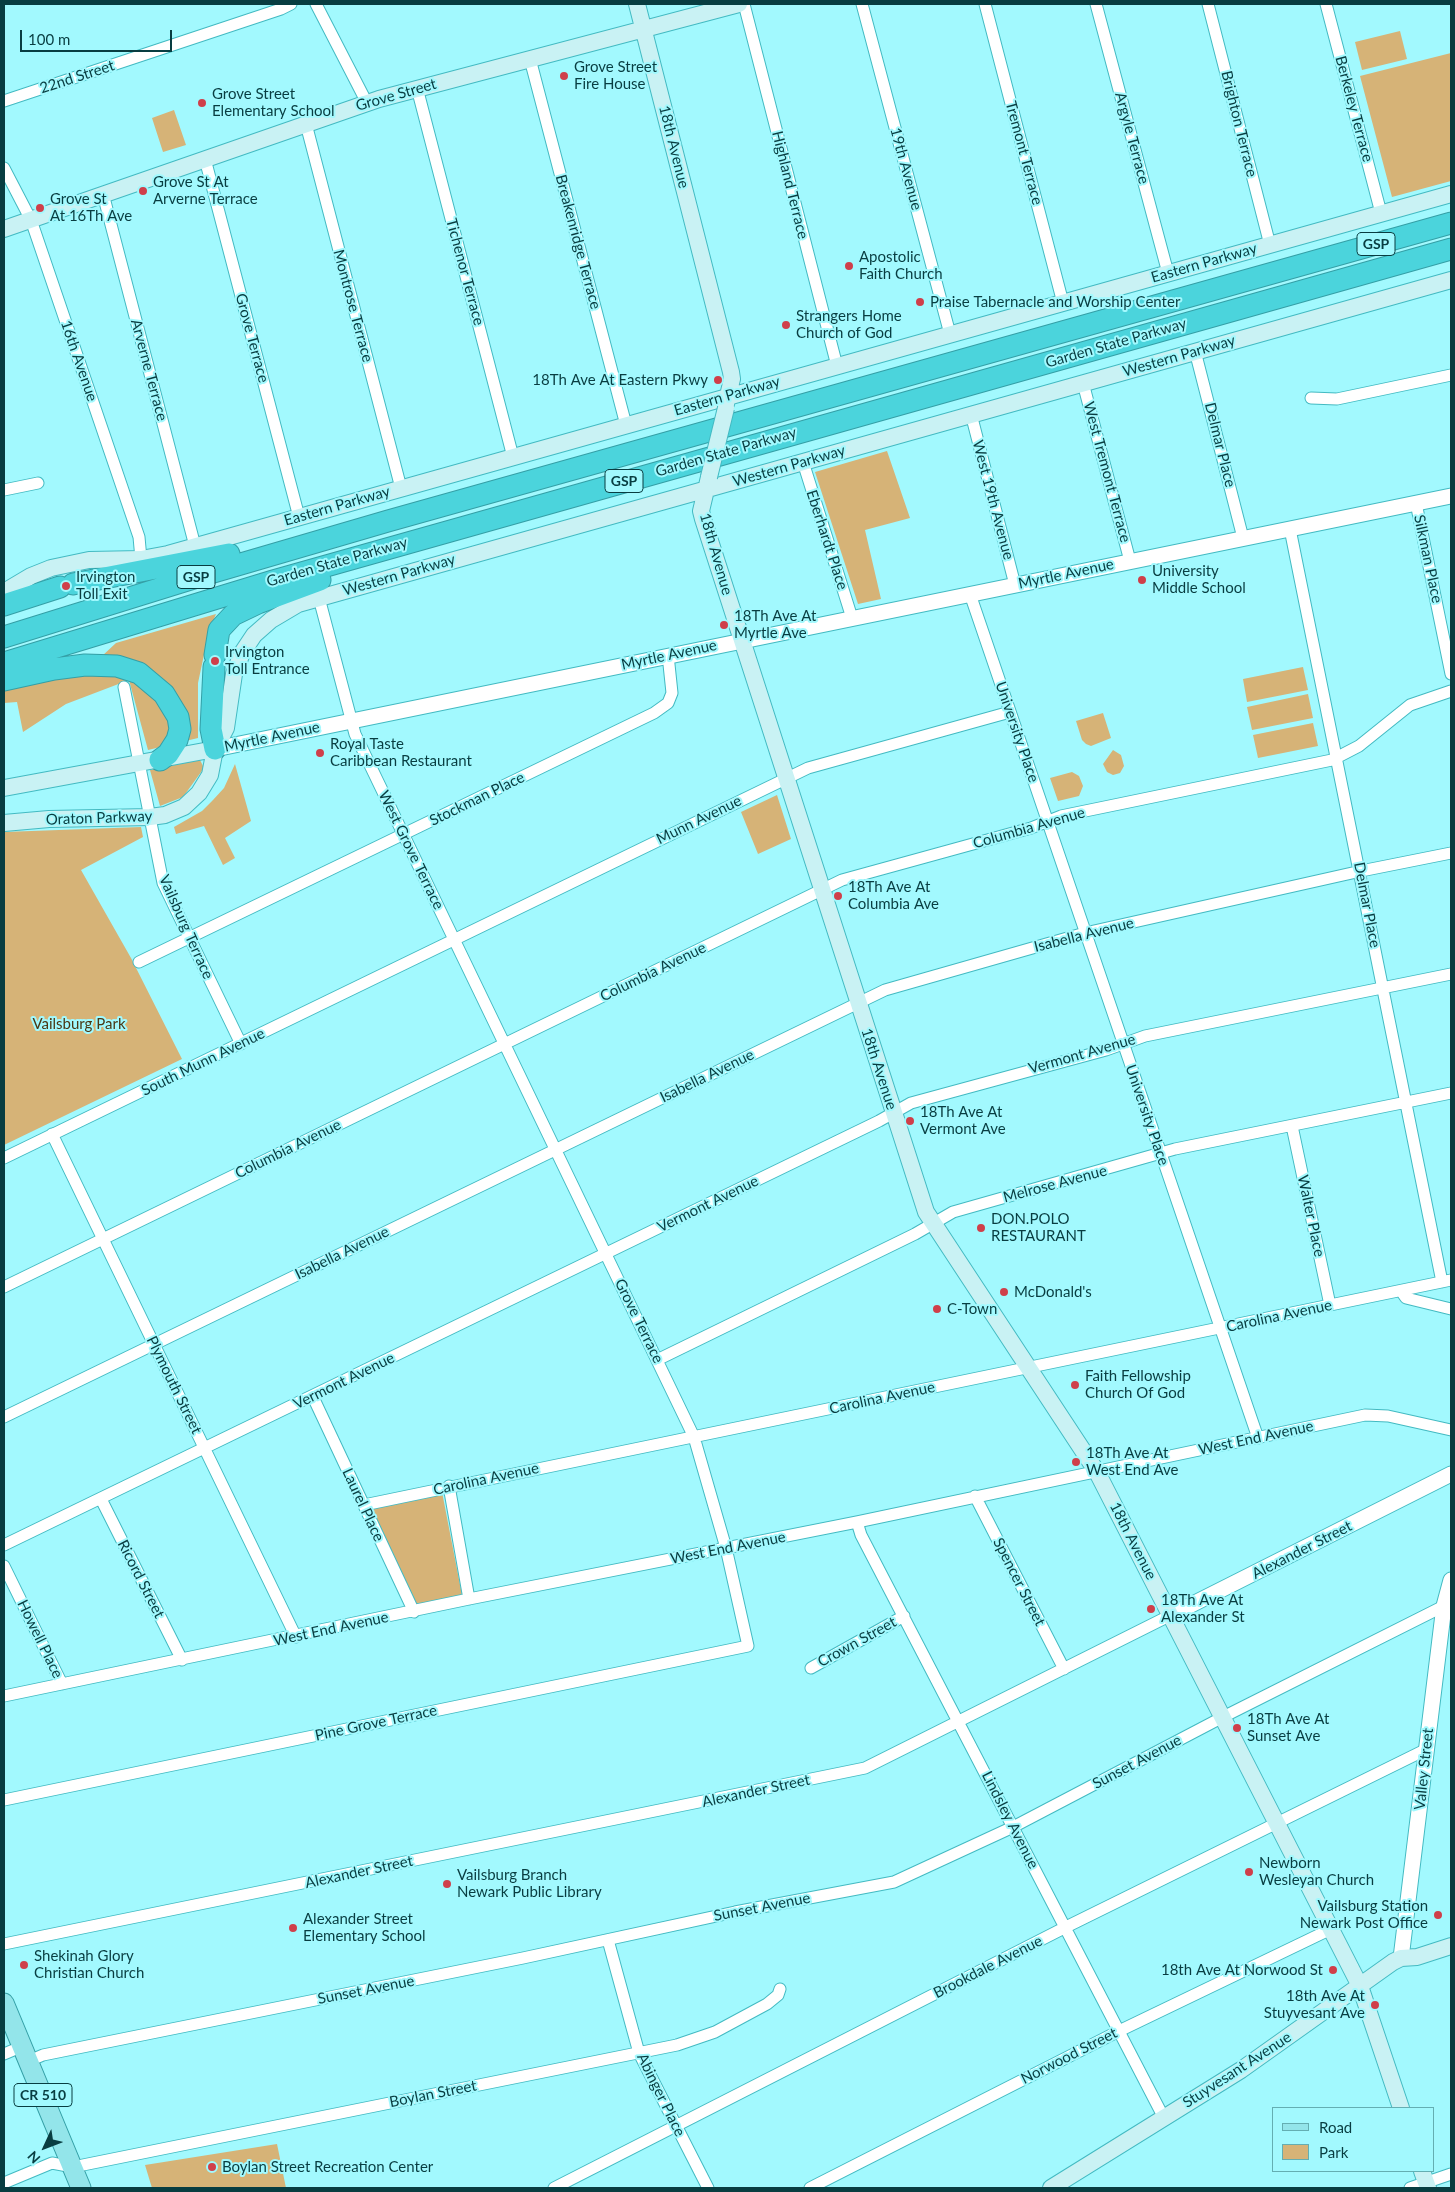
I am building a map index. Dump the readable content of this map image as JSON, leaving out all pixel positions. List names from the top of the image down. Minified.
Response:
{"streets":{"highway":["GSP","Garden State Parkway"],"main road":["Grove Street","18th Avenue","Eastern Parkway","Western Parkway","Myrtle Avenue","Oraton Parkway","Stuyvesant Avenue","CR 510"],"street":["22nd Street","Berkeley Terrace","Brighton Terrace","Argyle Terrace","Tremont Terrace","19th Avenue","Highland Terrace","Breakenridge Terrace","Tichenor Terrace","Montrose Terrace","Grove Terrace","16th Avenue","Arverne Terrace","Delmar Place","West Tremont Terrace","West 19th Avenue","Eberhardt Place","Silkman Place","University Place","Stockman Place","Munn Avenue","Columbia Avenue","West Grove Terrace","Vailsburg Terrace","Isabella Avenue","Vermont Avenue","South Munn Avenue","Melrose Avenue","Walter Place","Carolina Avenue","Plymouth Street","West End Avenue","Laurel Place","Alexander Street","Ricord Street","Spencer Street","Howell Place","Crown Street","Pine Grove Terrace","Sunset Avenue","Valley Street","Lindsley Avenue","Brookdale Avenue","Norwood Street","Boylan Street","Abinger Place"]},"crossings":[["Grove Street","18th Avenue"],["Grove Street","Breakenridge Terrace"],["Grove Street","Tichenor Terrace"],["Grove Street","Montrose Terrace"],["Grove Street","Grove Terrace"],["Grove Street","16th Avenue"],["Grove Street","Arverne Terrace"],["Berkeley Terrace","Eastern Parkway"],["Brighton Terrace","Eastern Parkway"],["Argyle Terrace","Eastern Parkway"],["18th Avenue","Eastern Parkway"],["18th Avenue","Western Parkway"],["18th Avenue","Myrtle Avenue"],["18th Avenue","Munn Avenue"],["18th Avenue","Columbia Avenue"],["18th Avenue","Isabella Avenue"],["18th Avenue","Vermont Avenue"],["18th Avenue","Melrose Avenue"],["18th Avenue","Carolina Avenue"],["18th Avenue","West End Avenue"],["18th Avenue","Alexander Street"],["18th Avenue","Sunset Avenue"],["18th Avenue","Brookdale Avenue"],["18th Avenue","Norwood Street"],["18th Avenue","Stuyvesant Avenue"],["Tremont Terrace","Eastern Parkway"],["19th Avenue","Eastern Parkway"],["Highland Terrace","Eastern Parkway"],["Breakenridge Terrace","Eastern Parkway"],["Eastern Parkway","Tichenor Terrace"],["Eastern Parkway","Montrose Terrace"],["Eastern Parkway","Grove Terrace"],["Eastern Parkway","16th Avenue"],["Eastern Parkway","Arverne Terrace"],["Grove Terrace","Columbia Avenue"],["Grove Terrace","West Grove Terrace"],["Grove Terrace","Isabella Avenue"],["Grove Terrace","Vermont Avenue"],["Grove Terrace","Melrose Avenue"],["Grove Terrace","Carolina Avenue"],["Grove Terrace","West End Avenue"],["Grove Terrace","Pine Grove Terrace"],["Western Parkway","Delmar Place"],["Western Parkway","West Tremont Terrace"],["Western Parkway","West 19th Avenue"],["Western Parkway","Eberhardt Place"],["Western Parkway","Myrtle Avenue"],["Western Parkway","Oraton Parkway"],["Western Parkway","West Grove Terrace"],["Delmar Place","Myrtle Avenue"],["Delmar Place","Columbia Avenue"],["Delmar Place","Isabella Avenue"],["Delmar Place","Vermont Avenue"],["Delmar Place","Melrose Avenue"],["Delmar Place","Carolina Avenue"],["West Tremont Terrace","Myrtle Avenue"],["West 19th Avenue","Myrtle Avenue"],["Eberhardt Place","Myrtle Avenue"],["Silkman Place","Myrtle Avenue"],["Myrtle Avenue","University Place"],["Myrtle Avenue","Stockman Place"],["Myrtle Avenue","Oraton Parkway"],["Myrtle Avenue","West Grove Terrace"],["Myrtle Avenue","Vailsburg Terrace"],["University Place","Munn Avenue"],["University Place","Columbia Avenue"],["University Place","Isabella Avenue"],["University Place","Vermont Avenue"],["University Place","Melrose Avenue"],["University Place","Carolina Avenue"],["University Place","West End Avenue"],["Stockman Place","West Grove Terrace"],["Stockman Place","Vailsburg Terrace"],["Oraton Parkway","Vailsburg Terrace"],["Munn Avenue","West Grove Terrace"],["Munn Avenue","South Munn Avenue"],["Columbia Avenue","Plymouth Street"],["Vailsburg Terrace","South Munn Avenue"],["Isabella Avenue","Plymouth Street"],["Vermont Avenue","Plymouth Street"],["Vermont Avenue","Laurel Place"],["Vermont Avenue","Ricord Street"],["South Munn Avenue","Plymouth Street"],["Melrose Avenue","Walter Place"],["Walter Place","Carolina Avenue"],["Carolina Avenue","Laurel Place"],["Plymouth Street","West End Avenue"],["West End Avenue","Laurel Place"],["West End Avenue","Ricord Street"],["West End Avenue","Spencer Street"],["West End Avenue","Howell Place"],["West End Avenue","Lindsley Avenue"],["Alexander Street","Spencer Street"],["Alexander Street","Lindsley Avenue"],["Crown Street","Lindsley Avenue"],["Sunset Avenue","Valley Street"],["Sunset Avenue","Lindsley Avenue"],["Sunset Avenue","CR 510"],["Sunset Avenue","Abinger Place"],["Valley Street","Brookdale Avenue"],["Valley Street","Stuyvesant Avenue"],["Lindsley Avenue","Brookdale Avenue"],["Lindsley Avenue","Norwood Street"],["Lindsley Avenue","Stuyvesant Avenue"],["Brookdale Avenue","Abinger Place"],["Boylan Street","CR 510"],["Boylan Street","Abinger Place"]],"parks":["Vailsburg Park"],"places":["Grove Street Fire House","Grove Street Elementary School","Grove St At Arverne Terrace","Grove St At 16Th Ave","Apostolic Faith Church","Praise Tabernacle and Worship Center","Strangers Home Church of God","18Th Ave At Eastern Pkwy","University Middle School","Irvington Toll Exit","18Th Ave At Myrtle Ave","Irvington Toll Entrance","Royal Taste Caribbean Restaurant","18Th Ave At Columbia Ave","18Th Ave At Vermont Ave","DON.POLO RESTAURANT","McDonald's","C-Town","Faith Fellowship Church Of God","18Th Ave At West End Ave","18Th Ave At Alexander St","18Th Ave At Sunset Ave","Newborn Wesleyan Church","Vailsburg Branch Newark Public Library","Vailsburg Station Newark Post Office","Alexander Street Elementary School","Shekinah Glory Christian Church","18th Ave At Norwood St","18th Ave At Stuyvesant Ave","Boylan Street Recreation Center"],"legend":["Road","Park"],"scale_bar":"100 m","north":"bottom left"}
